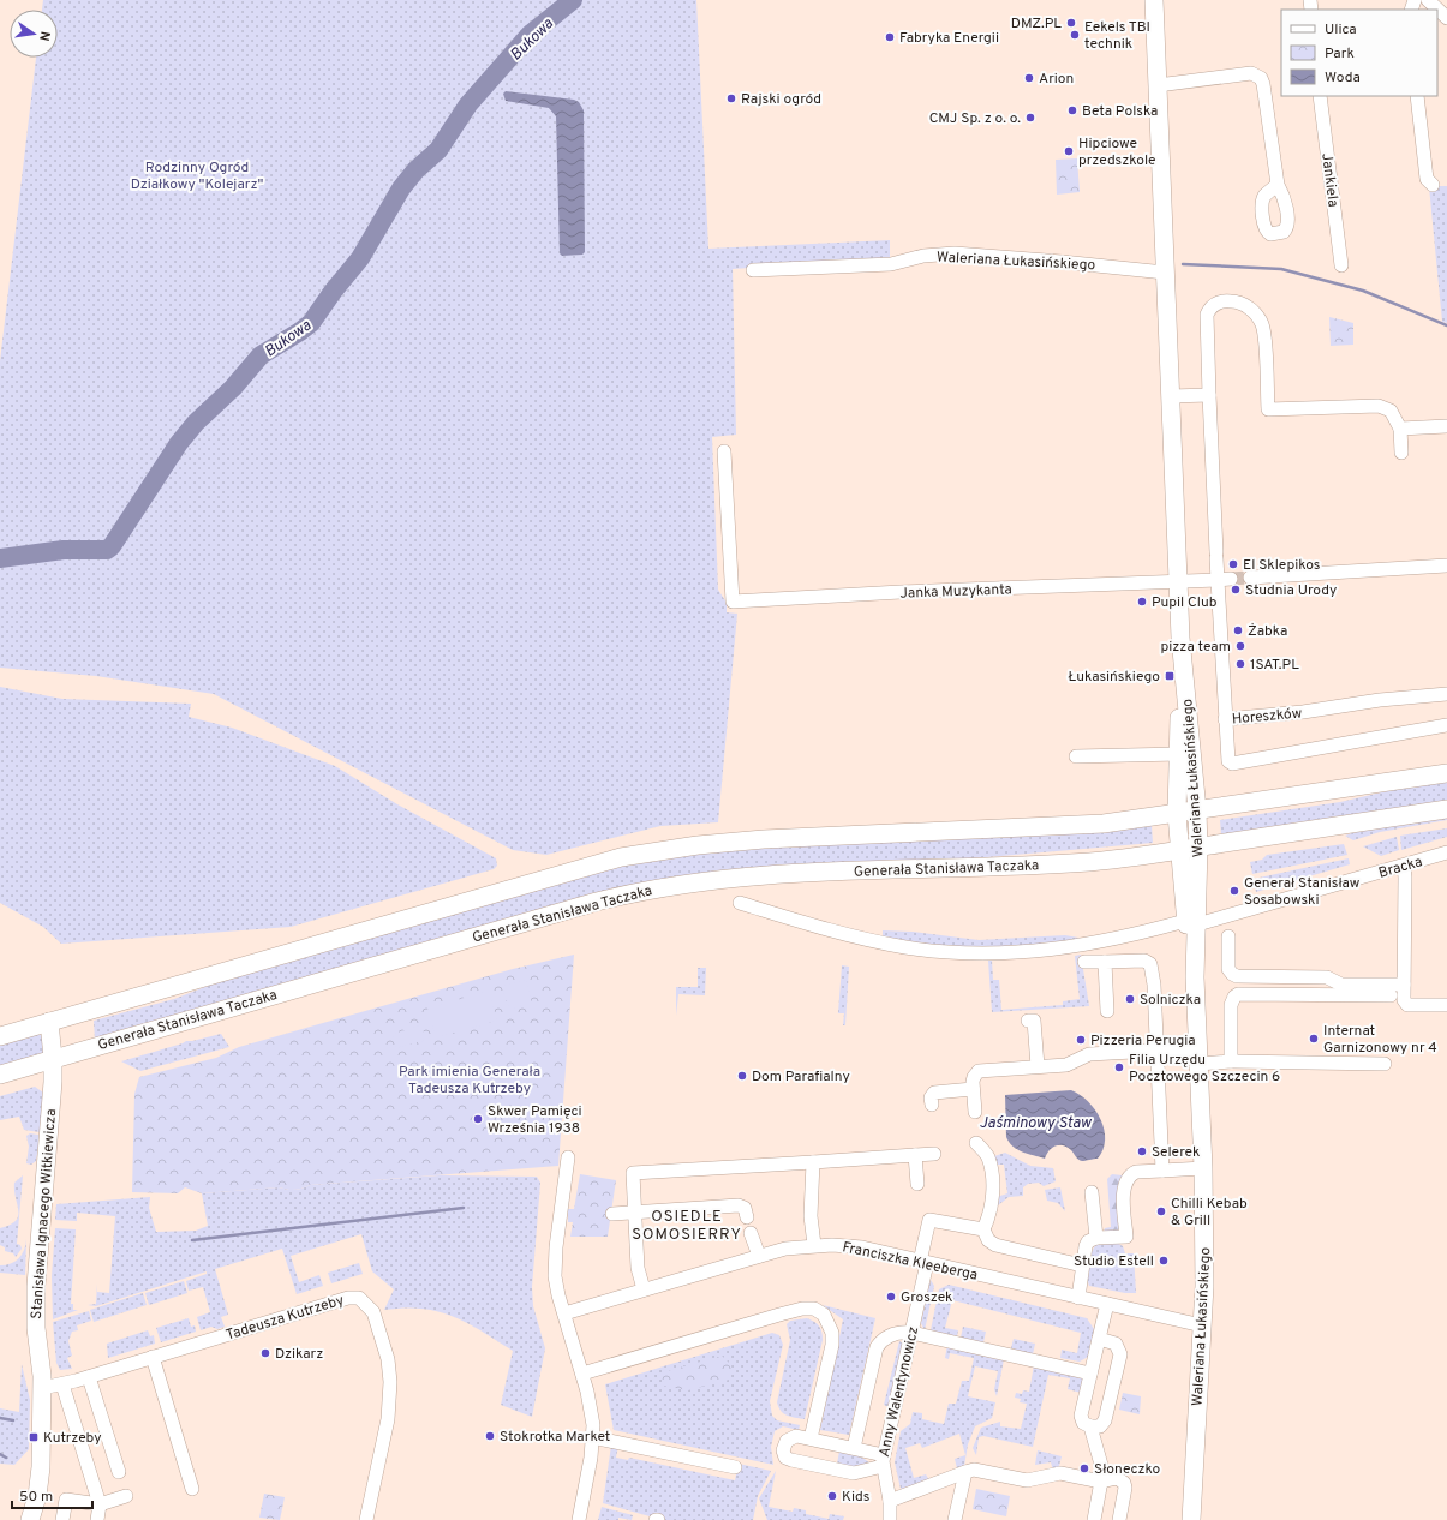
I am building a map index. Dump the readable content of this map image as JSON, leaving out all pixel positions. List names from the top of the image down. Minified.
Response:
{"streets":{"main road":["Waleriana Łukasińskiego","Generała Stanisława Taczaka","Stanisława Ignacego Witkiewicza"],"street":["Jankiela","Janka Muzykanta","Horeszków","Bracka","Franciszka Kleeberga","Tadeusza Kutrzeby","Anny Walentynowicz"]},"crossings":[["Waleriana Łukasińskiego","Janka Muzykanta"],["Waleriana Łukasińskiego","Bracka"],["Waleriana Łukasińskiego","Generała Stanisława Taczaka"],["Waleriana Łukasińskiego","Franciszka Kleeberga"],["Generała Stanisława Taczaka","Stanisława Ignacego Witkiewicza"],["Stanisława Ignacego Witkiewicza","Tadeusza Kutrzeby"],["Franciszka Kleeberga","Anny Walentynowicz"]],"districts":["OSIEDLE SOMOSIERRY"],"water":["Bukowa","Jaśminowy Staw"],"parks":["Rodzinny Ogród Działkowy \"Kolejarz\"","Park imienia Generała Tadeusza Kutrzeby"],"places":{"other":["DMZ.PL","Eekels TBI technik","Fabryka Energii","Arion","Rajski ogród","Beta Polska","CMJ Sp. z o. o.","Hipciowe przedszkole","El Sklepikos","Studnia Urody","Pupil Club","Żabka","pizza team","1SAT.PL","Generał Stanisław Sosabowski","Solniczka","Internat Garnizonowy nr 4","Pizzeria Perugia","Filia Urzędu Pocztowego Szczecin 6","Dom Parafialny","Skwer Pamięci Września 1938","Selerek","Chilli Kebab & Grill","Studio Estell","Groszek","Dzikarz","Stokrotka Market","Słoneczko","Kids"],"transit":["Łukasińskiego","Kutrzeby"]},"legend":["Ulica","Park","Woda"],"scale_bar":"50 m","north":"right"}
